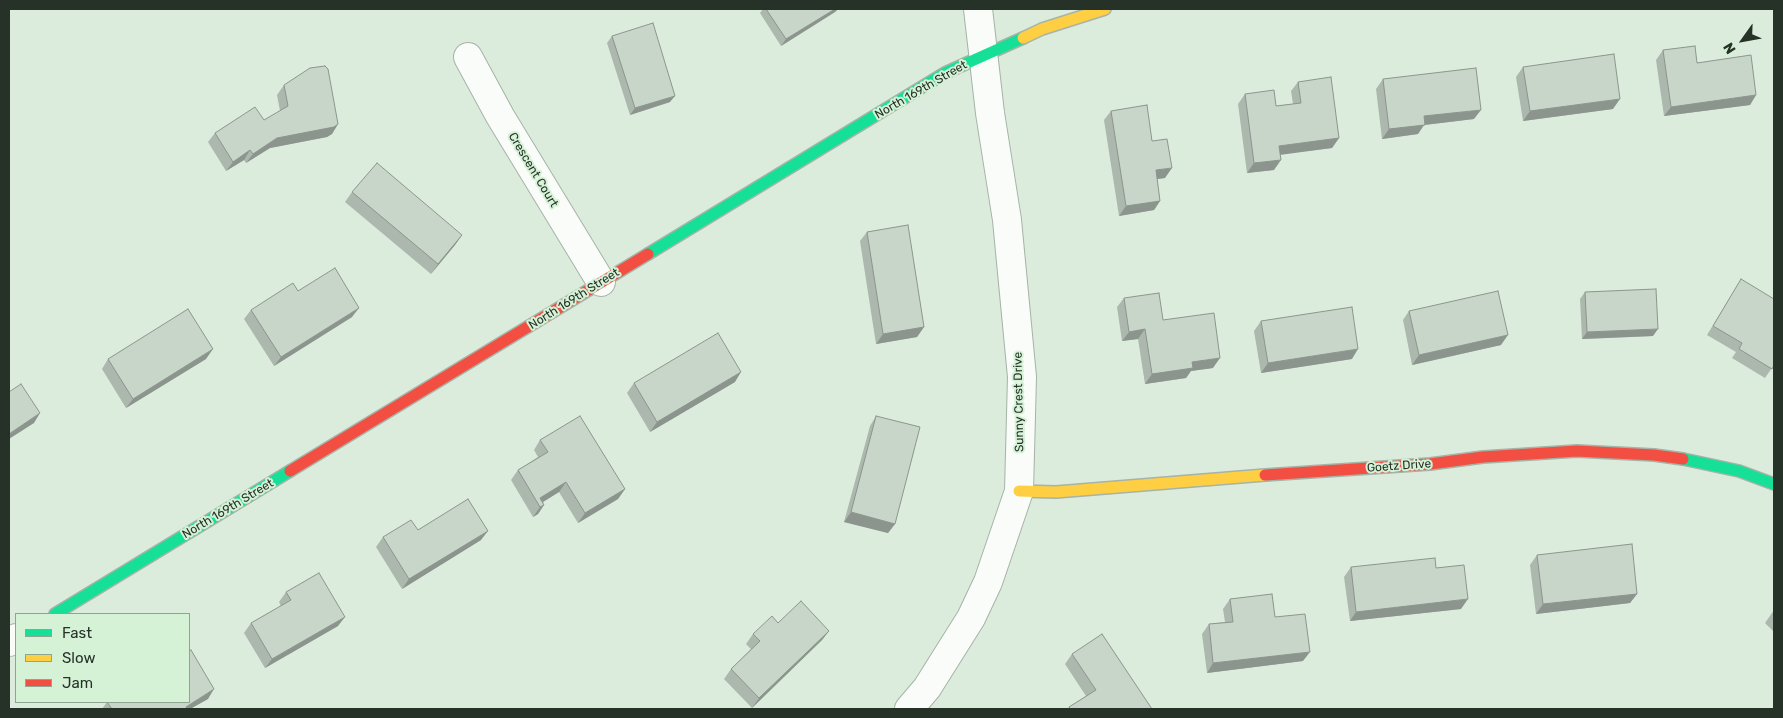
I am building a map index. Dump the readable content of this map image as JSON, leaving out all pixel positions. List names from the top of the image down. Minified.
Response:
{"streets":{"street":["North 169th Street","Crescent Court","Sunny Crest Drive","Goetz Drive"]},"crossings":[["North 169th Street","Crescent Court"],["North 169th Street","Sunny Crest Drive"],["Sunny Crest Drive","Goetz Drive"]],"legend":["Fast","Slow","Jam"],"north":"bottom left"}
